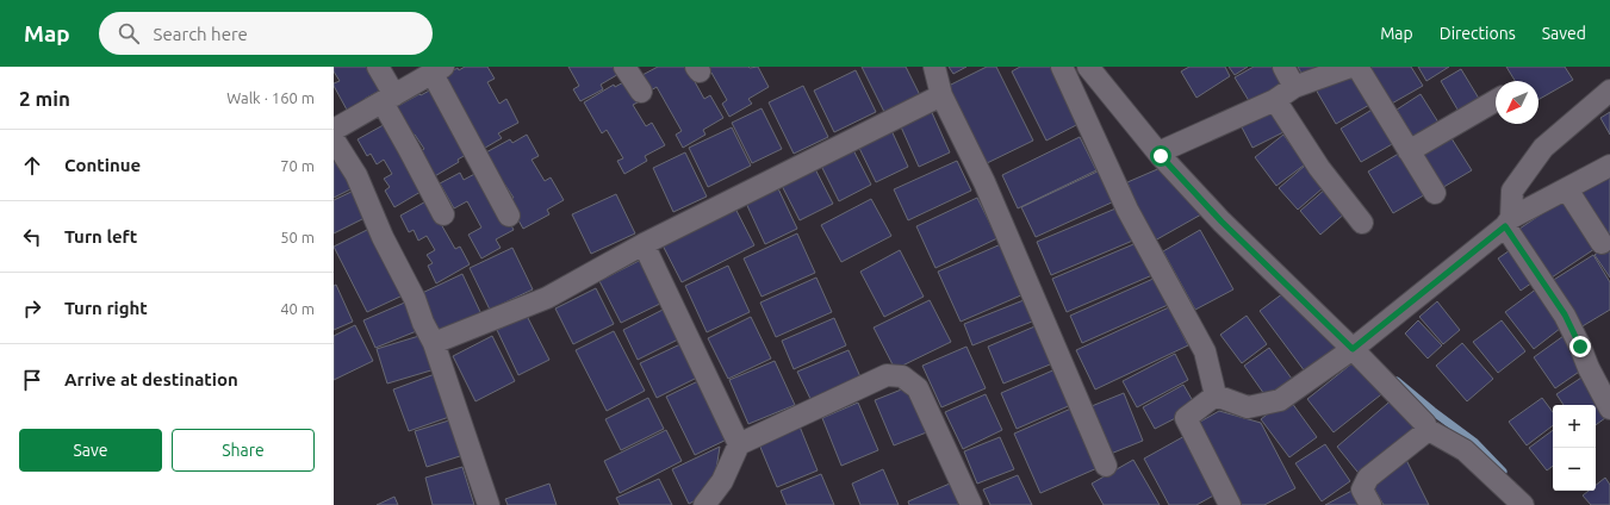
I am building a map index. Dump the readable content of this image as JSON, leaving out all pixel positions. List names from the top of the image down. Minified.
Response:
{"north":"bottom left","page":{"header":"Map","search":"Search here","nav":["Map","Directions","Saved"],"heading":["2 min","Walk · 160 m"],"list":[["Continue","70 m"],["Turn left","50 m"],["Turn right","40 m"],"Arrive at destination"],"map_buttons":["+","−"],"buttons":["Save","Share"]}}
